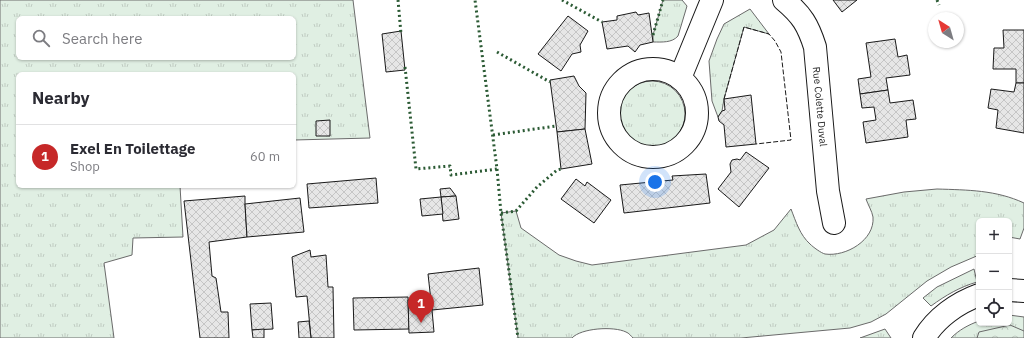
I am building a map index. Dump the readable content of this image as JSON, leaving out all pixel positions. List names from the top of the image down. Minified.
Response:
{"streets":{"street":["Rue Colette Duval"]},"north":"top left","page":{"search":"Search here","heading":"Nearby","list":[{"mark":"1","name":"Exel En Toilettage","note":"Shop","value":"60 m"}],"map_buttons":["+","−"],"pins":"1"}}
